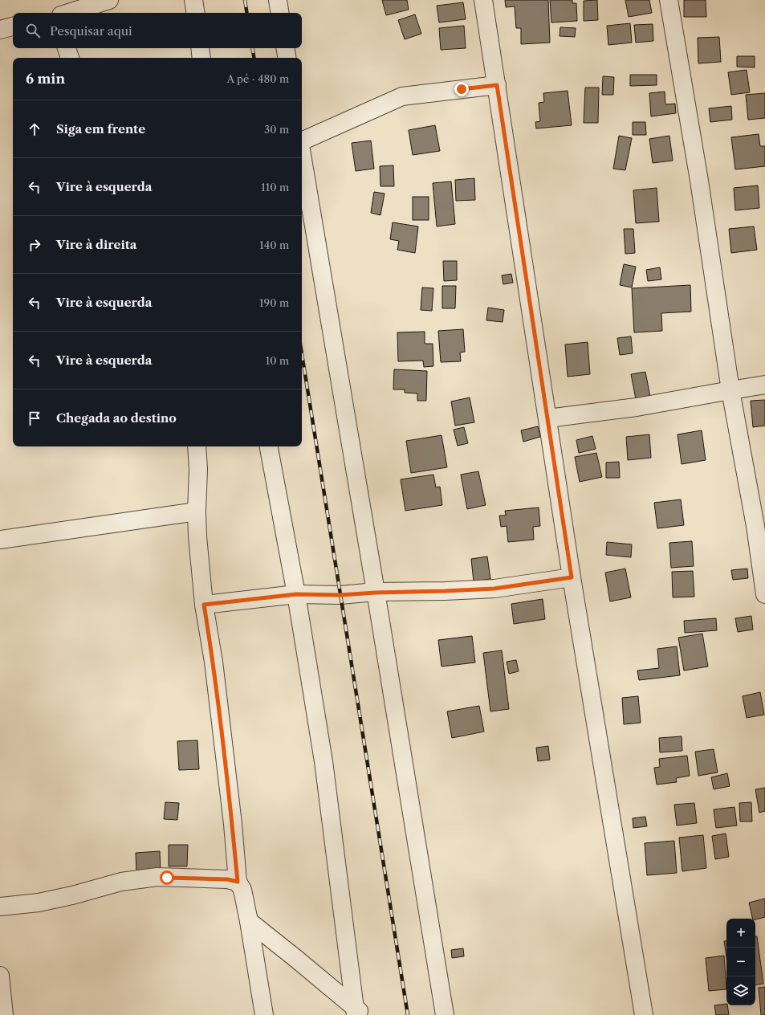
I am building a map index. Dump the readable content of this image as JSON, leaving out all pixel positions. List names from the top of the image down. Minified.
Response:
{"page":{"search":"Pesquisar aqui","heading":["6 min","A pé · 480 m"],"list":[["Siga em frente","30 m"],["Vire à esquerda","110 m"],["Vire à direita","140 m"],["Vire à esquerda","190 m"],["Vire à esquerda","10 m"],"Chegada ao destino"],"map_buttons":["+","−"]}}
